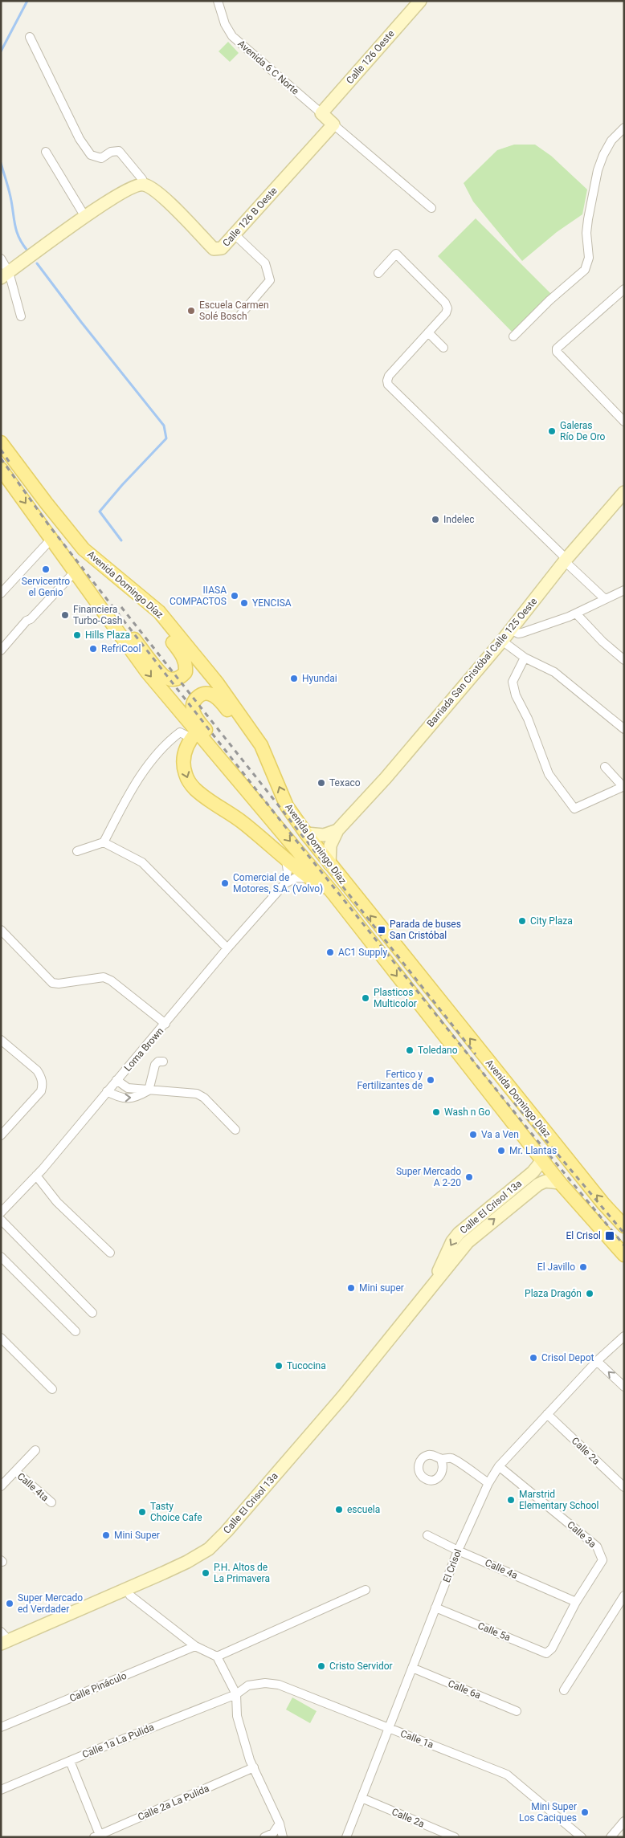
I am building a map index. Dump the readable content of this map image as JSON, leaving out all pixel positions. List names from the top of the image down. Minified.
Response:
{"streets":{"main road":["Avenida Domingo Díaz"],"street":["Calle 126 Oeste","Avenida 6 C Norte","Calle 126 B Oeste","Barriada San Cristóbal Calle 125 Oeste","Loma Brown","Calle El Crisol 13a","Calle 2a","Calle 4ta","Calle 3a","El Crisol","Calle 4a","Calle 5a","Calle Pináculo","Calle 6a","Calle 1a","Calle 1a La Pulida","Calle 2a La Pulida"]},"crossings":[["Calle 126 Oeste","Avenida 6 C Norte"],["Avenida 6 C Norte","Calle 126 B Oeste"],["Avenida Domingo Díaz","Barriada San Cristóbal Calle 125 Oeste"],["Avenida Domingo Díaz","Calle El Crisol 13a"],["Calle 2a","El Crisol"],["Calle 3a","El Crisol"],["Calle 3a","Calle 4a"],["Calle 3a","Calle 5a"],["El Crisol","Calle 4a"],["El Crisol","Calle 5a"],["El Crisol","Calle 6a"],["El Crisol","Calle 1a"],["Calle 4a","Calle 5a"],["Calle 1a","Calle 1a La Pulida"]],"places":{"other":["Escuela Carmen Solé Bosch","Galeras Río De Oro","Indelec","Servicentro el Genio","IIASA COMPACTOS","YENCISA","Financiera Turbo-Cash","Hills Plaza","RefriCool","Hyundai","Texaco","Comercial de Motores, S.A. (Volvo)","City Plaza","AC1 Supply","Plasticos Multicolor","Toledano","Fertico y Fertilizantes de","Wash n Go","Va a Ven","Mr. Llantas","Super Mercado A 2-20","El Javillo","Mini super","Plaza Dragón","Crisol Depot","Tucocina","Marstrid Elementary School","escuela","Tasty Choice Cafe","Mini Super","P.H. Altos de La Primavera","Super Mercado ed Verdader","Cristo Servidor","Mini Super Los Caciques"],"transit":["Parada de buses San Cristóbal","El Crisol"]}}
